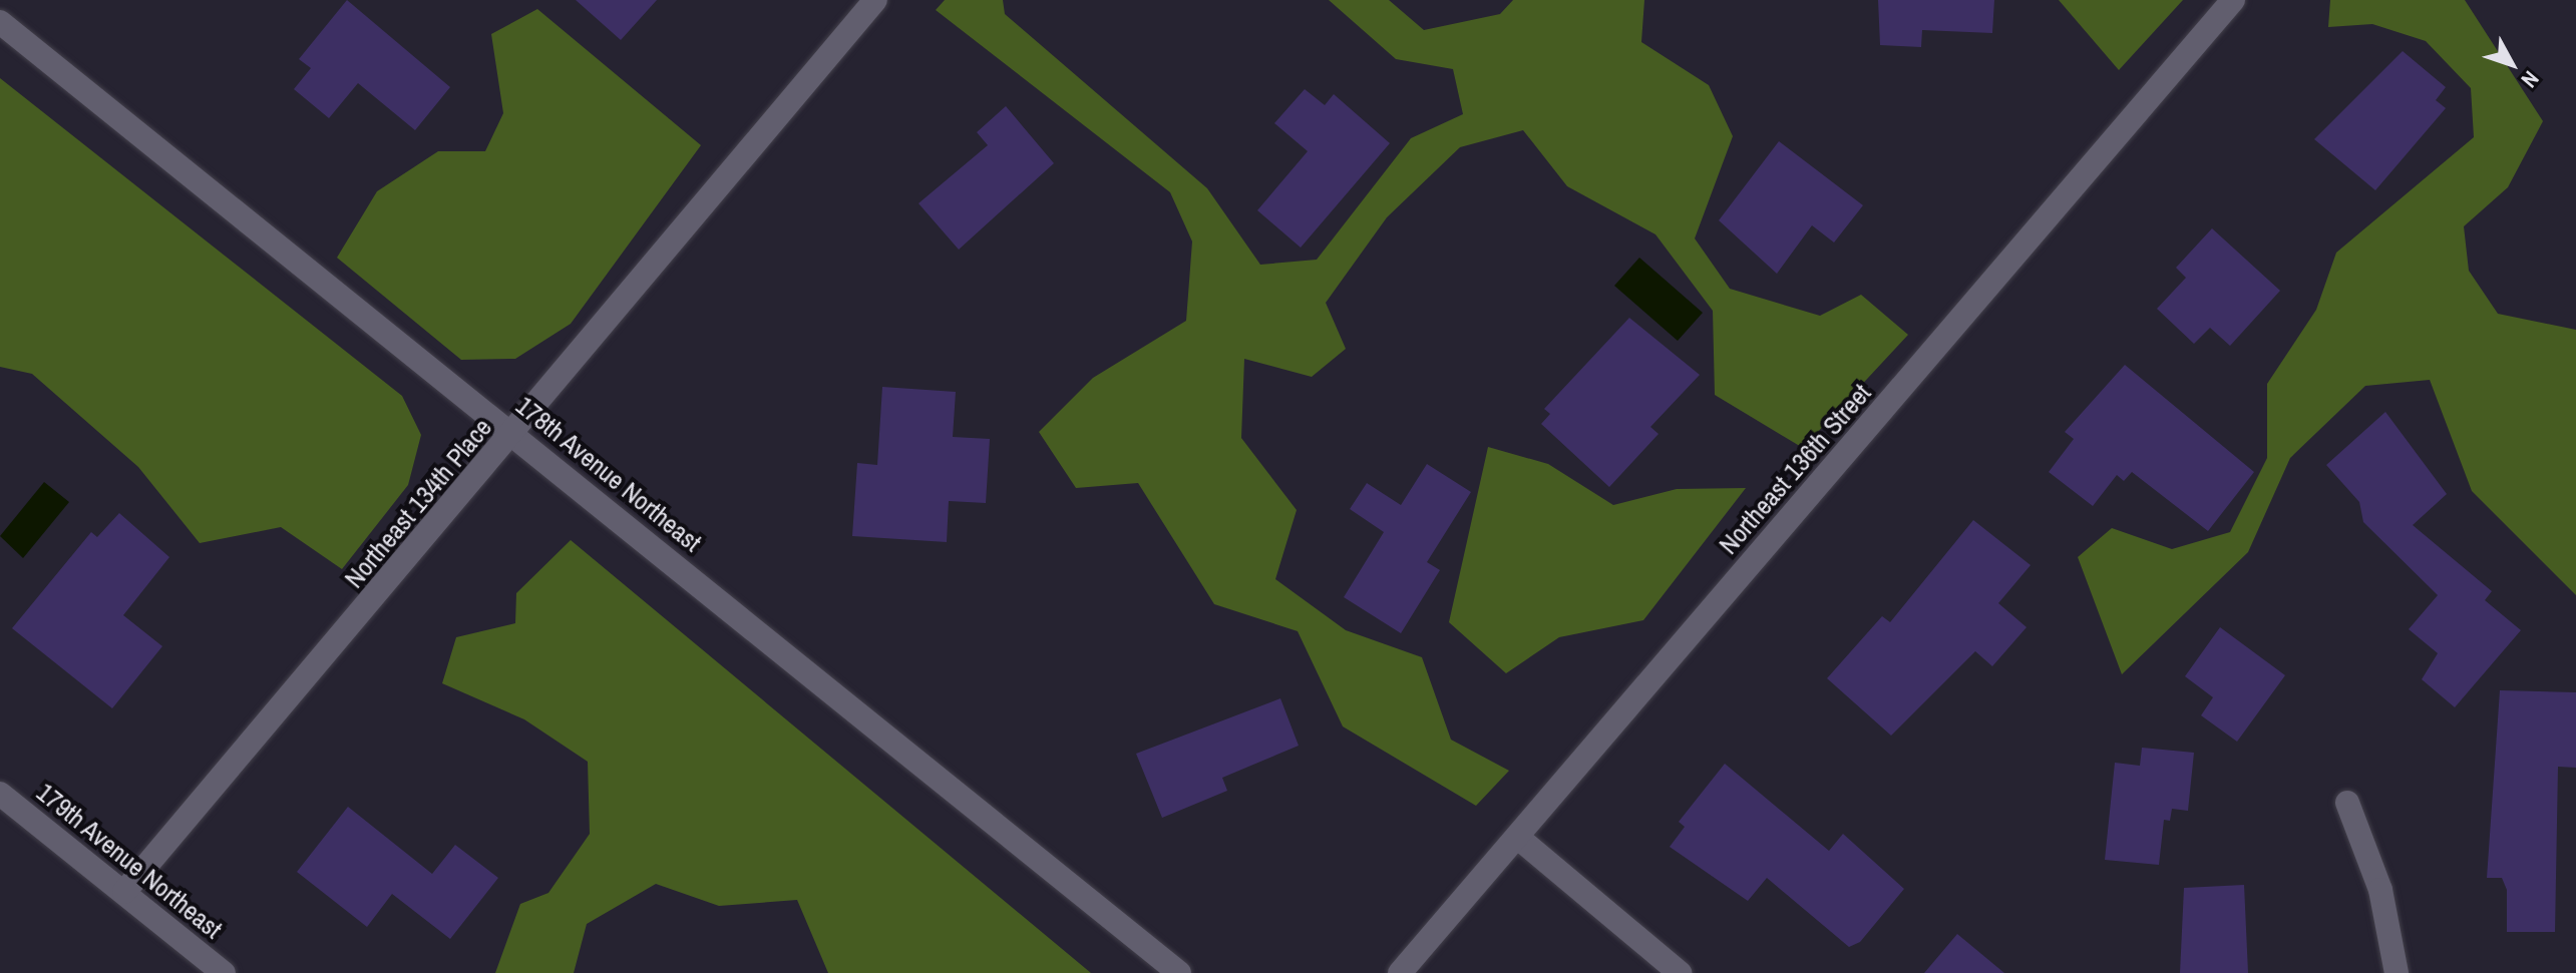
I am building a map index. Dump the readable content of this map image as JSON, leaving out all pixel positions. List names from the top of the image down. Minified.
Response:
{"streets":{"street":["Northeast 136th Street","178th Avenue Northeast","Northeast 134th Place","179th Avenue Northeast"]},"crossings":[["178th Avenue Northeast","Northeast 134th Place"],["Northeast 134th Place","179th Avenue Northeast"]],"north":"bottom right"}
